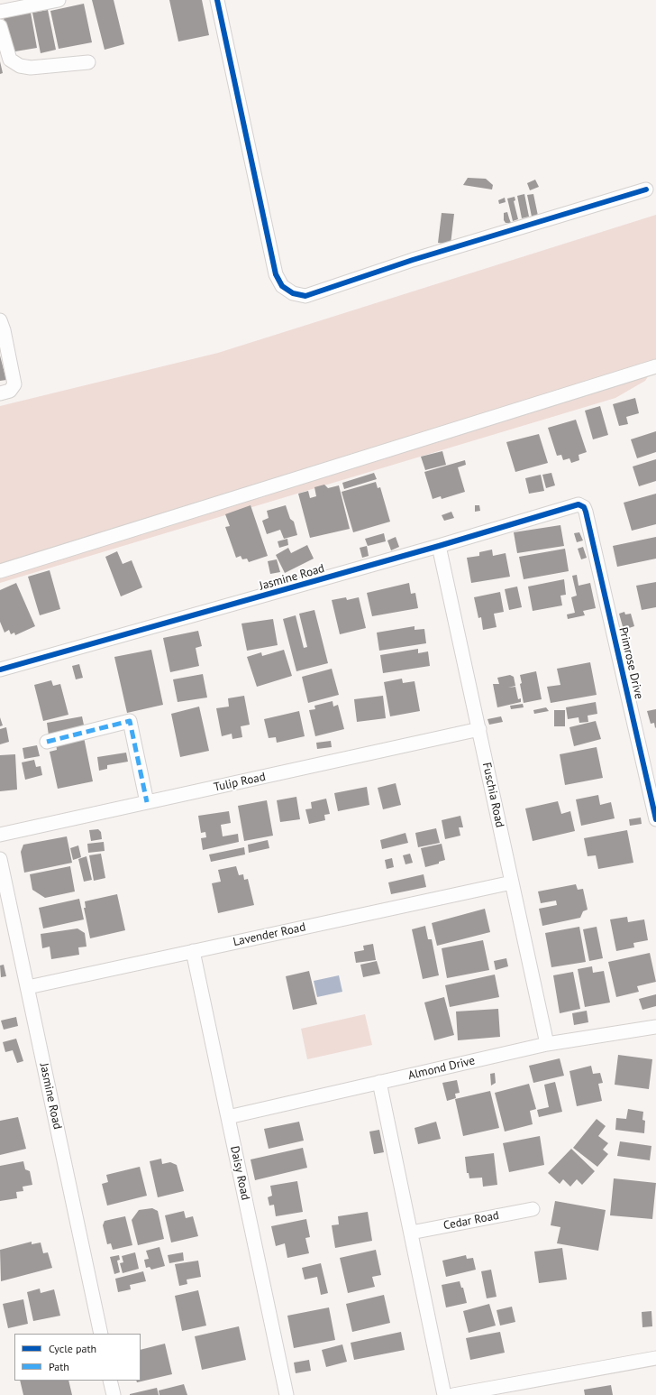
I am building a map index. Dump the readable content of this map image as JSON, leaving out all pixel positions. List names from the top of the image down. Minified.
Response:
{"streets":{"street":["Jasmine Road","Primrose Drive","Tulip Road","Fuschia Road","Lavender Road","Almond Drive","Daisy Road","Cedar Road"]},"crossings":[["Jasmine Road","Primrose Drive"],["Jasmine Road","Fuschia Road"],["Jasmine Road","Lavender Road"],["Tulip Road","Fuschia Road"],["Fuschia Road","Lavender Road"],["Fuschia Road","Almond Drive"],["Lavender Road","Daisy Road"],["Almond Drive","Daisy Road"]],"legend":["Cycle path","Path"]}
